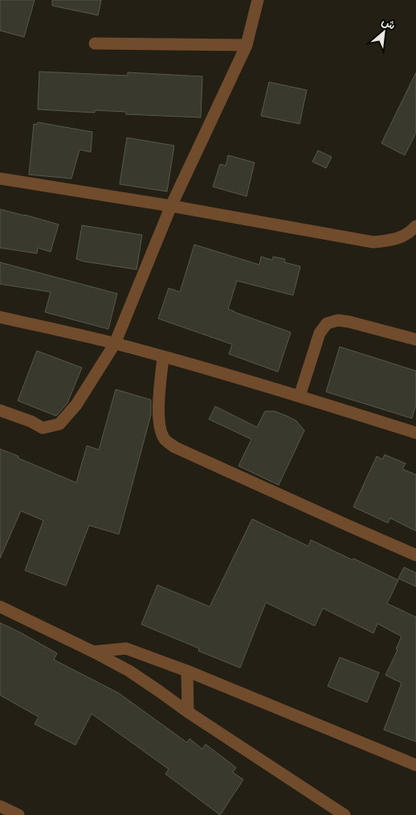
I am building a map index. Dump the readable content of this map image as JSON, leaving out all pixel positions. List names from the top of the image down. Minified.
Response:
{"north":"top right"}
